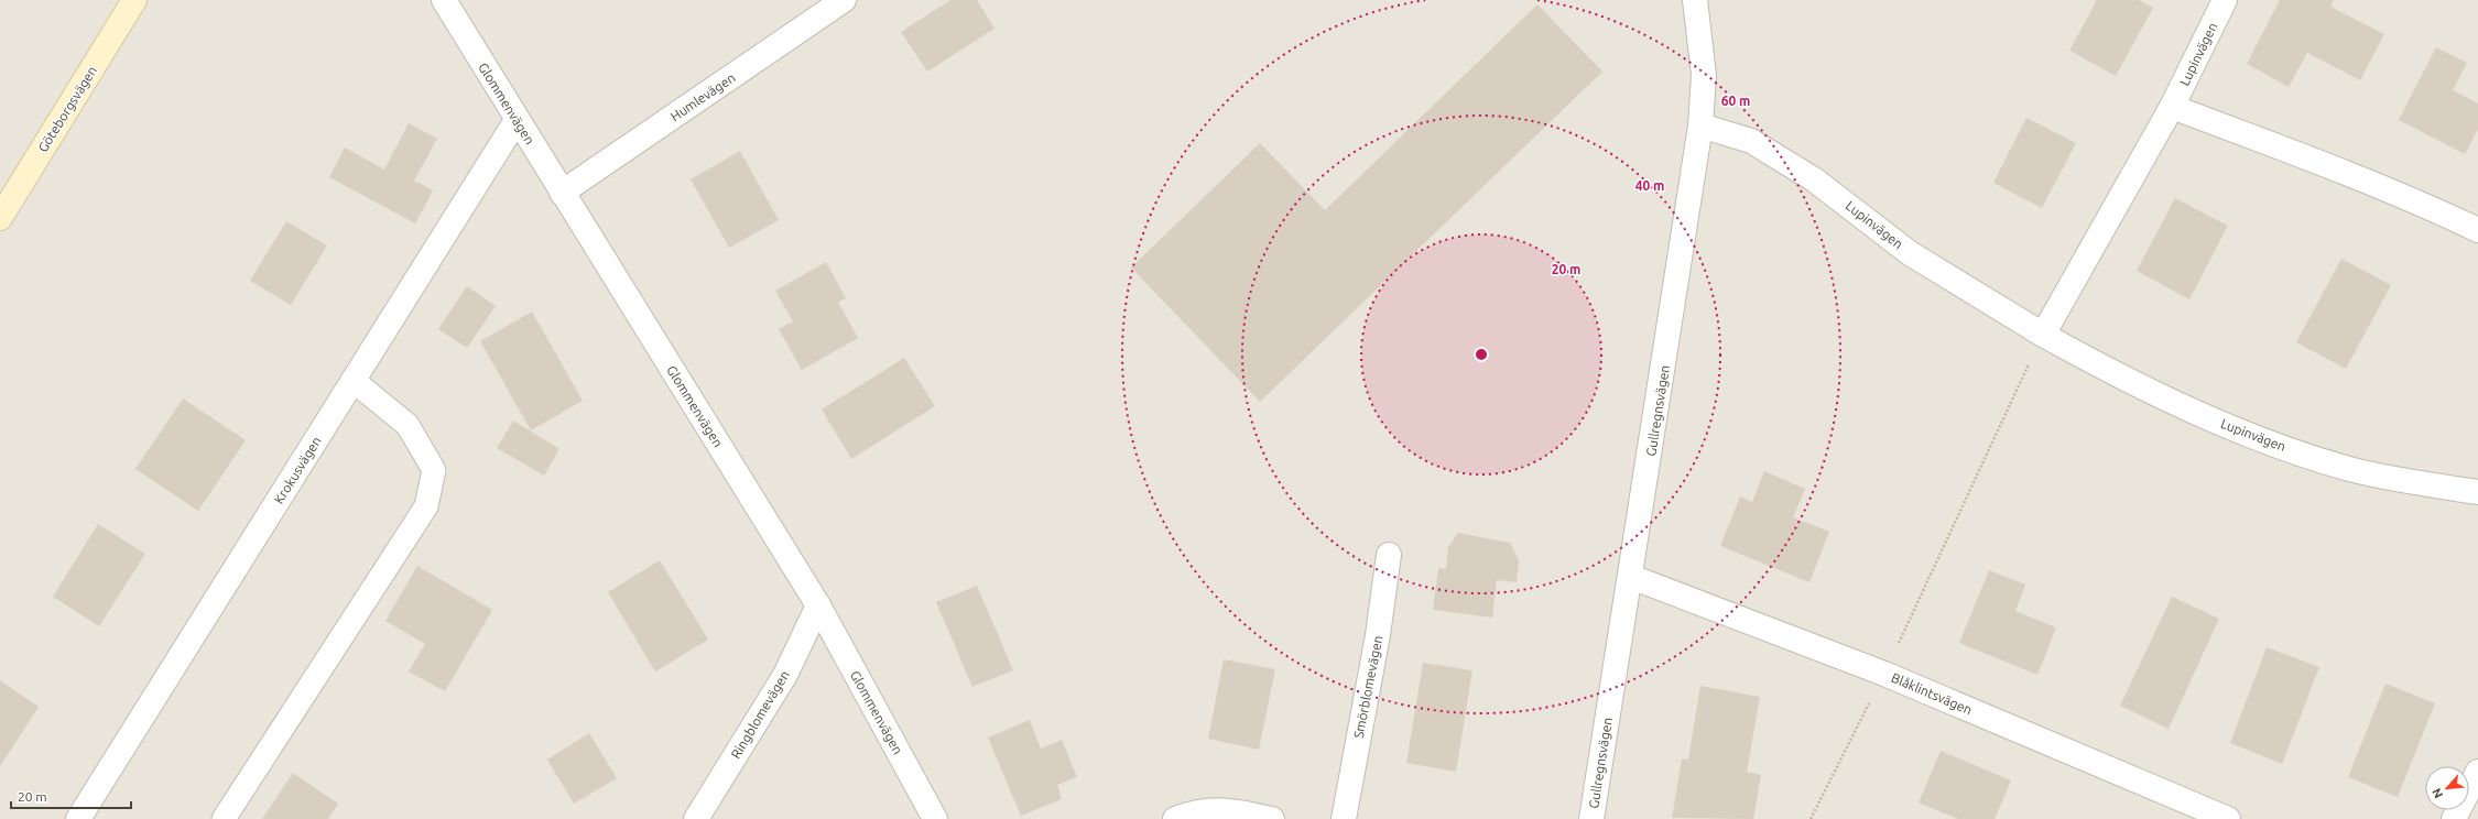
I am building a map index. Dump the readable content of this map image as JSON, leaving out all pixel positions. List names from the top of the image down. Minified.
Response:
{"streets":{"street":["Lupinvägen","Humlevägen","Glommenvägen","Göteborgsvägen","Gullregnsvägen","Krokusvägen","Smörblomevägen","Blåklintsvägen","Ringblomevägen"]},"crossings":[["Lupinvägen","Gullregnsvägen"],["Humlevägen","Glommenvägen"],["Glommenvägen","Krokusvägen"],["Glommenvägen","Ringblomevägen"],["Gullregnsvägen","Blåklintsvägen"]],"scale_bar":"20 m","north":"bottom left","rings":["60 m","40 m","20 m"]}
